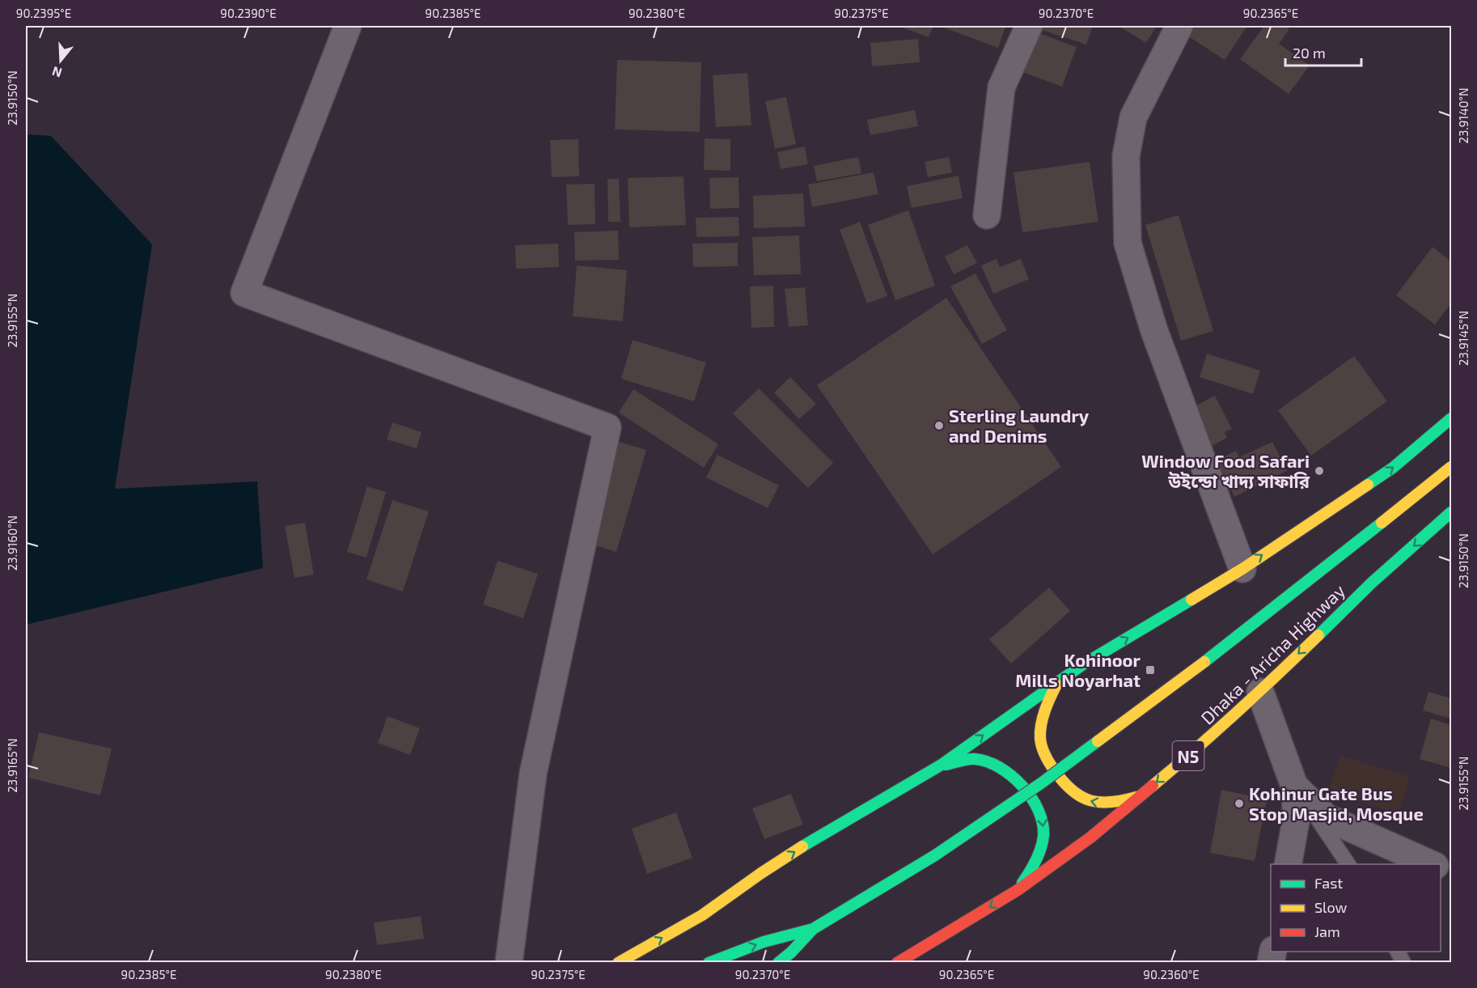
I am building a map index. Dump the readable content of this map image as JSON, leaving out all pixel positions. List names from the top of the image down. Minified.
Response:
{"streets":{"highway":["Dhaka - Aricha Highway","N5"]},"places":{"other":["Sterling Laundry and Denims","Window Food Safari উইন্ডো খাদ্য সাফারি","Kohinur Gate Bus Stop Masjid, Mosque"],"transit":["Kohinoor Mills Noyarhat"]},"legend":["Fast","Slow","Jam"],"scale_bar":"20 m","north":"bottom","coordinates":["90.2395°E","90.2390°E","90.2385°E","90.2380°E","90.2375°E","90.2370°E","90.2365°E","23.9150°N","23.9140°N","23.9155°N","23.9145°N","23.9160°N","23.9165°N","90.2360°E"]}
